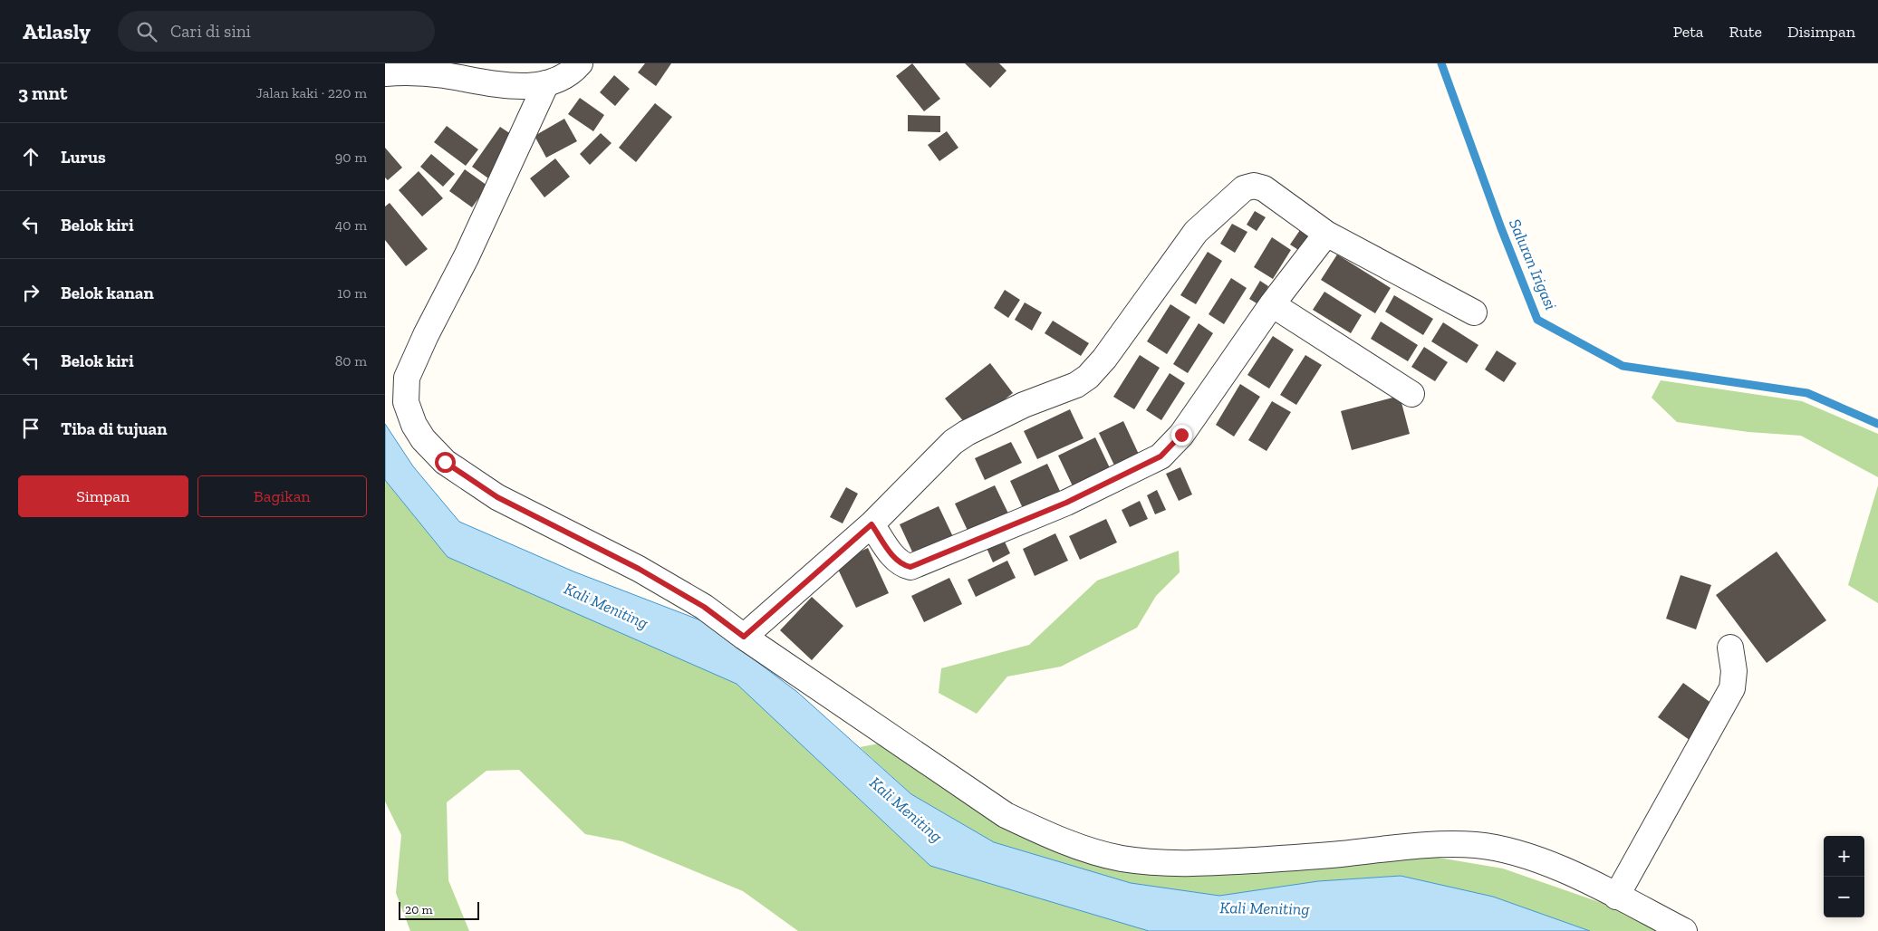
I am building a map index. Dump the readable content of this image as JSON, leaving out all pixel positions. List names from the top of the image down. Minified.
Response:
{"water":["Saluran Irigasi","Kali Meniting"],"scale_bar":"20 m","page":{"header":"Atlasly","search":"Cari di sini","nav":["Peta","Rute","Disimpan"],"heading":["3 mnt","Jalan kaki · 220 m"],"list":[["Lurus","90 m"],["Belok kiri","40 m"],["Belok kanan","10 m"],["Belok kiri","80 m"],"Tiba di tujuan"],"buttons":["Simpan","Bagikan"],"map_buttons":["+","−"],"scale":"20 m"}}
